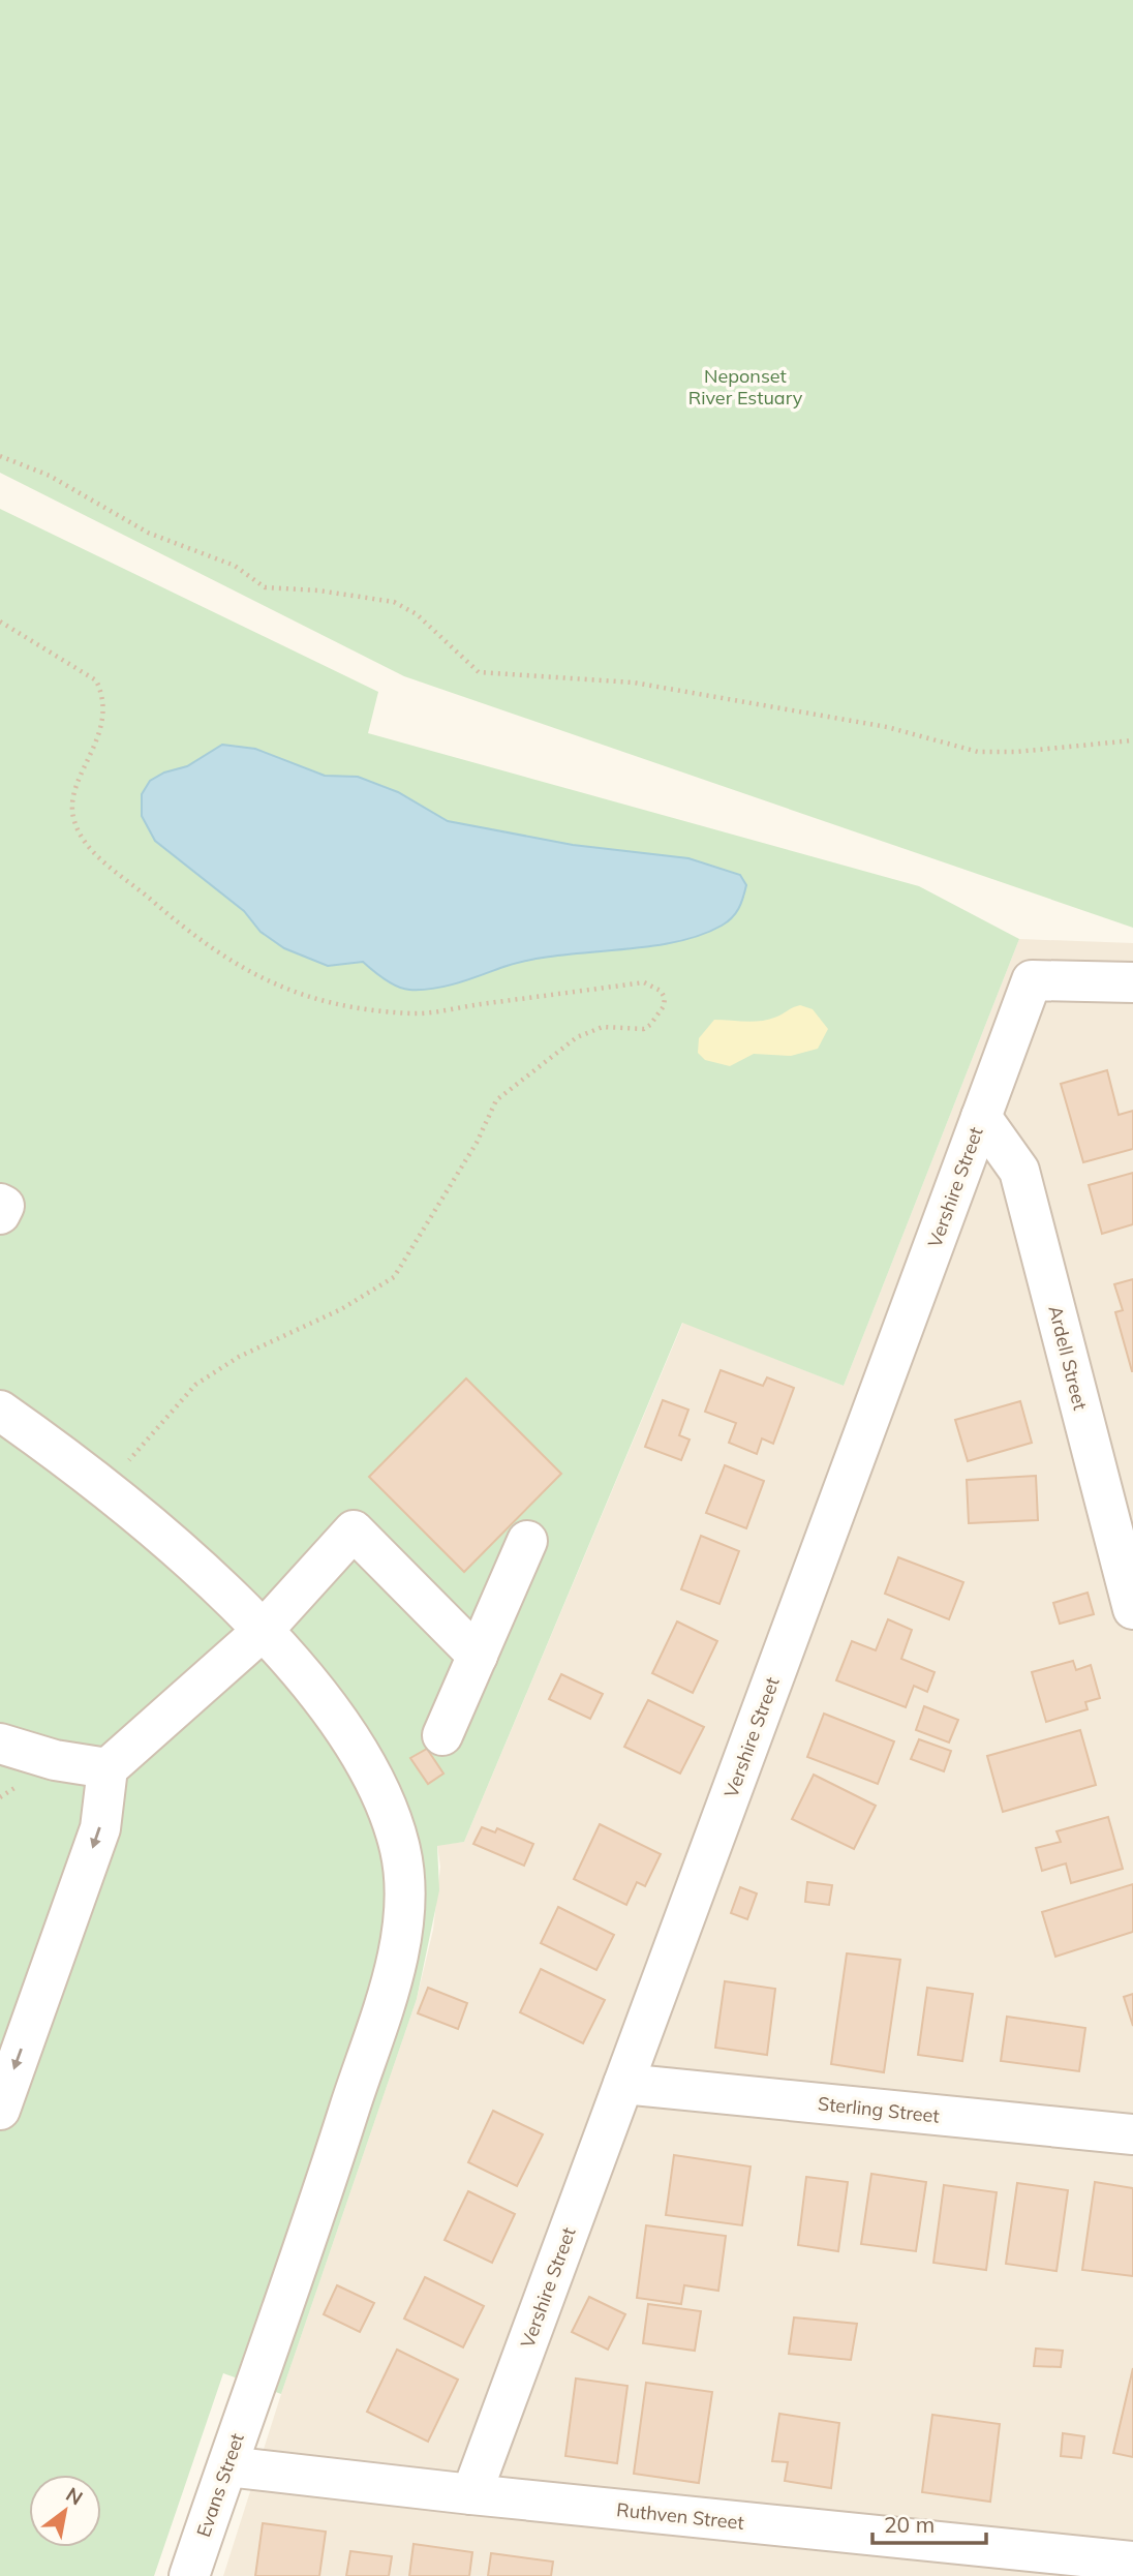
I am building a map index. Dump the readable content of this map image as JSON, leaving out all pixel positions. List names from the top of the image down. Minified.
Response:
{"streets":{"street":["Vershire Street","Ardell Street","Sterling Street","Evans Street","Ruthven Street"]},"crossings":[["Vershire Street","Ardell Street"],["Vershire Street","Sterling Street"],["Vershire Street","Ruthven Street"],["Evans Street","Ruthven Street"]],"parks":["Neponset River Estuary"],"scale_bar":"20 m","north":"top right"}
